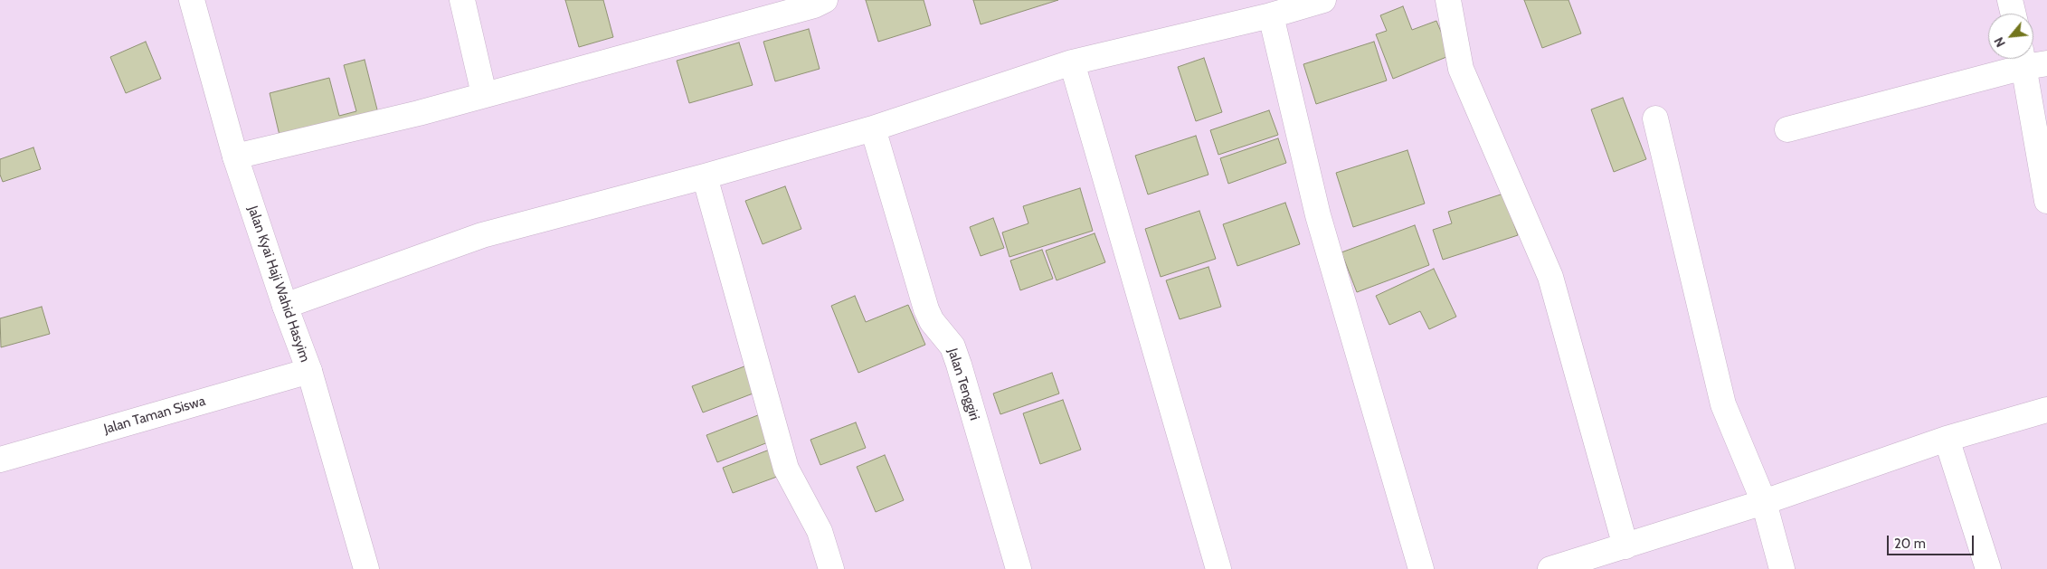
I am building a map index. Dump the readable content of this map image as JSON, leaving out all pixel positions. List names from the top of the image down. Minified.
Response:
{"streets":{"street":["Jalan Kyai Haji Wahid Hasyim","Jalan Tenggiri","Jalan Taman Siswa"]},"crossings":[["Jalan Kyai Haji Wahid Hasyim","Jalan Taman Siswa"]],"scale_bar":"20 m","north":"bottom left"}
